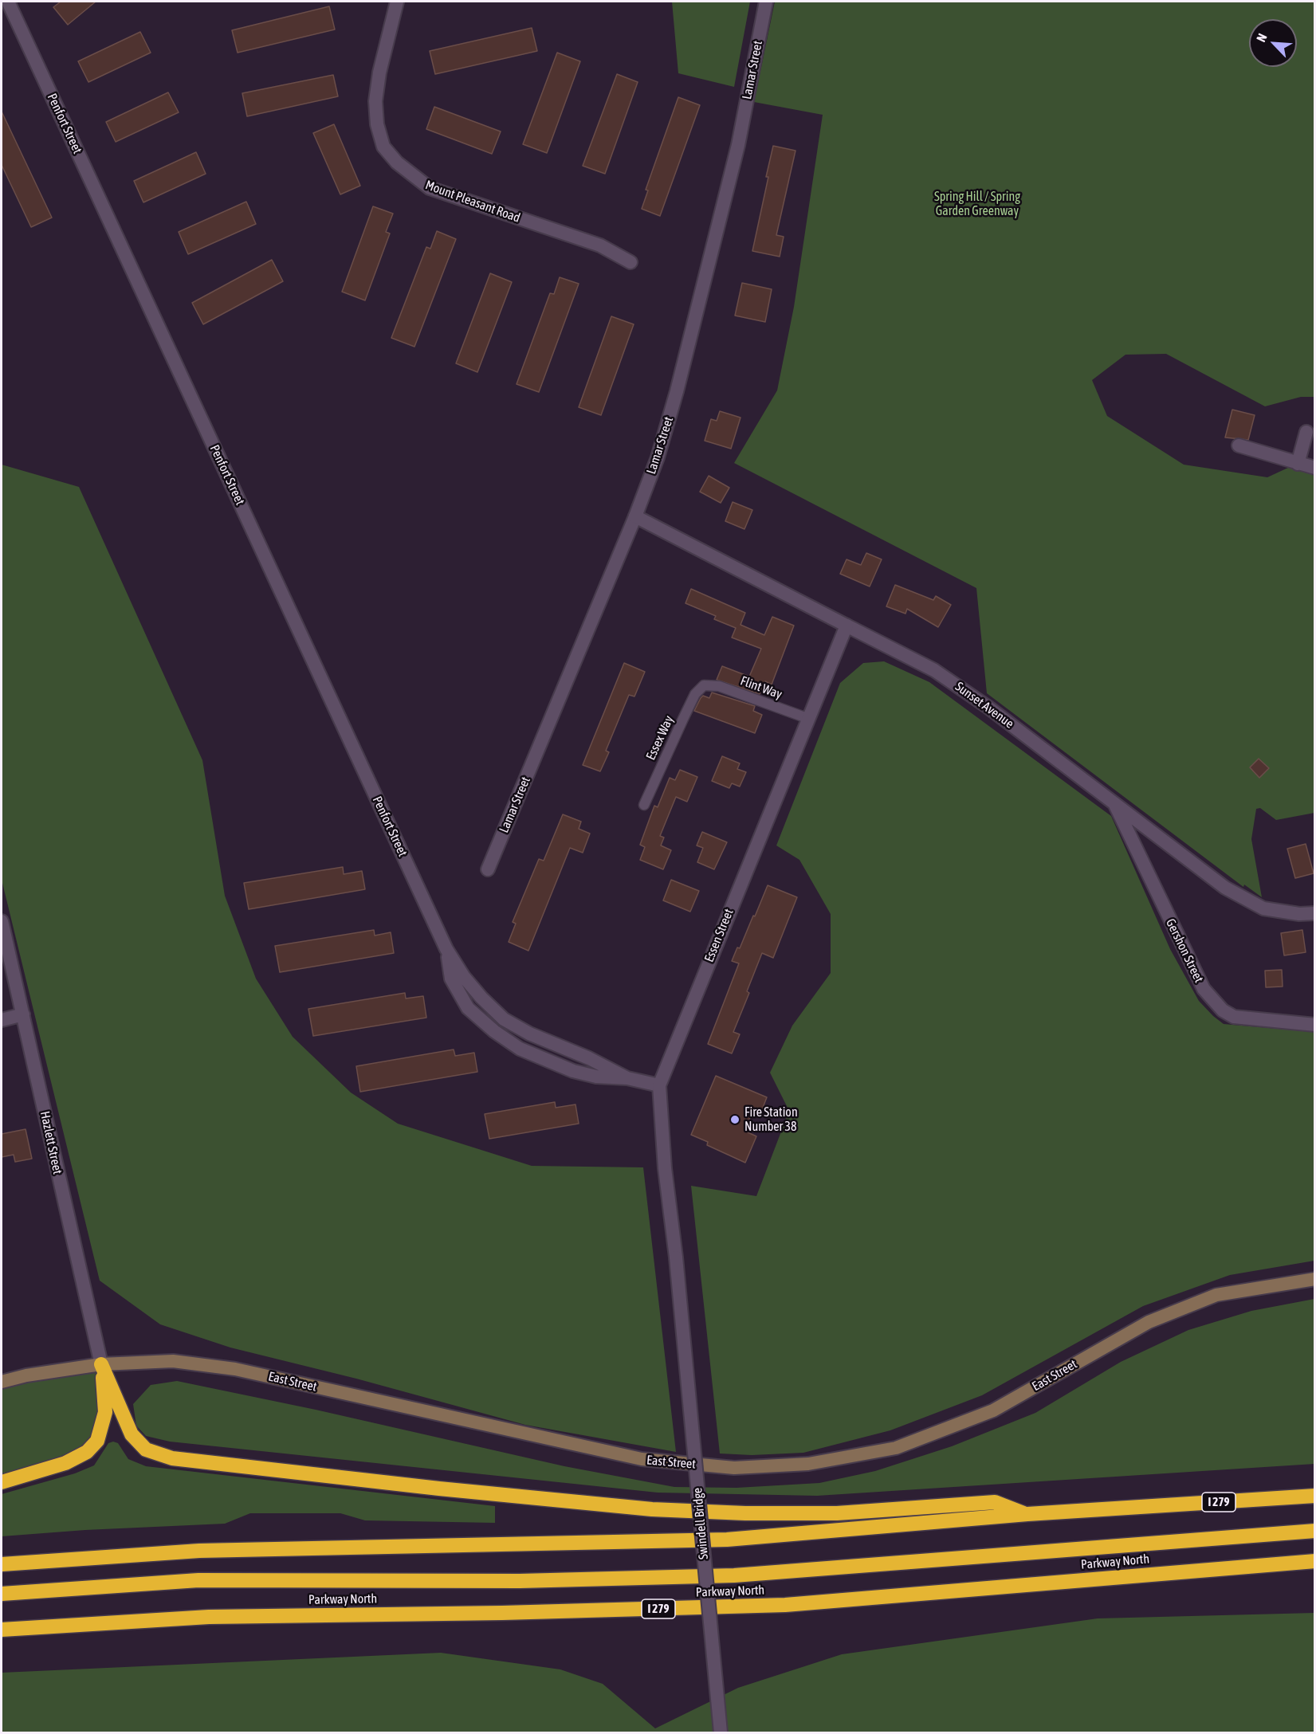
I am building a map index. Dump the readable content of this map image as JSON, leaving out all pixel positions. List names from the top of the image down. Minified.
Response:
{"streets":{"highway":["I 279","Parkway North"],"main road":["East Street"],"street":["Lamar Street","Penfort Street","Mount Pleasant Road","Sunset Avenue","Essen Street","Gershon Street","Hazlett Street","Swindell Bridge"],"lane":["Flint Way","Essex Way"]},"crossings":[["Lamar Street","Sunset Avenue"],["Penfort Street","Essen Street"],["Flint Way","Essex Way"],["Flint Way","Essen Street"],["Sunset Avenue","Essen Street"],["Sunset Avenue","Gershon Street"],["Essen Street","Swindell Bridge"],["Hazlett Street","East Street"]],"parks":["Spring Hill / Spring Garden Greenway"],"places":["Fire Station Number 38"],"north":"top left"}
